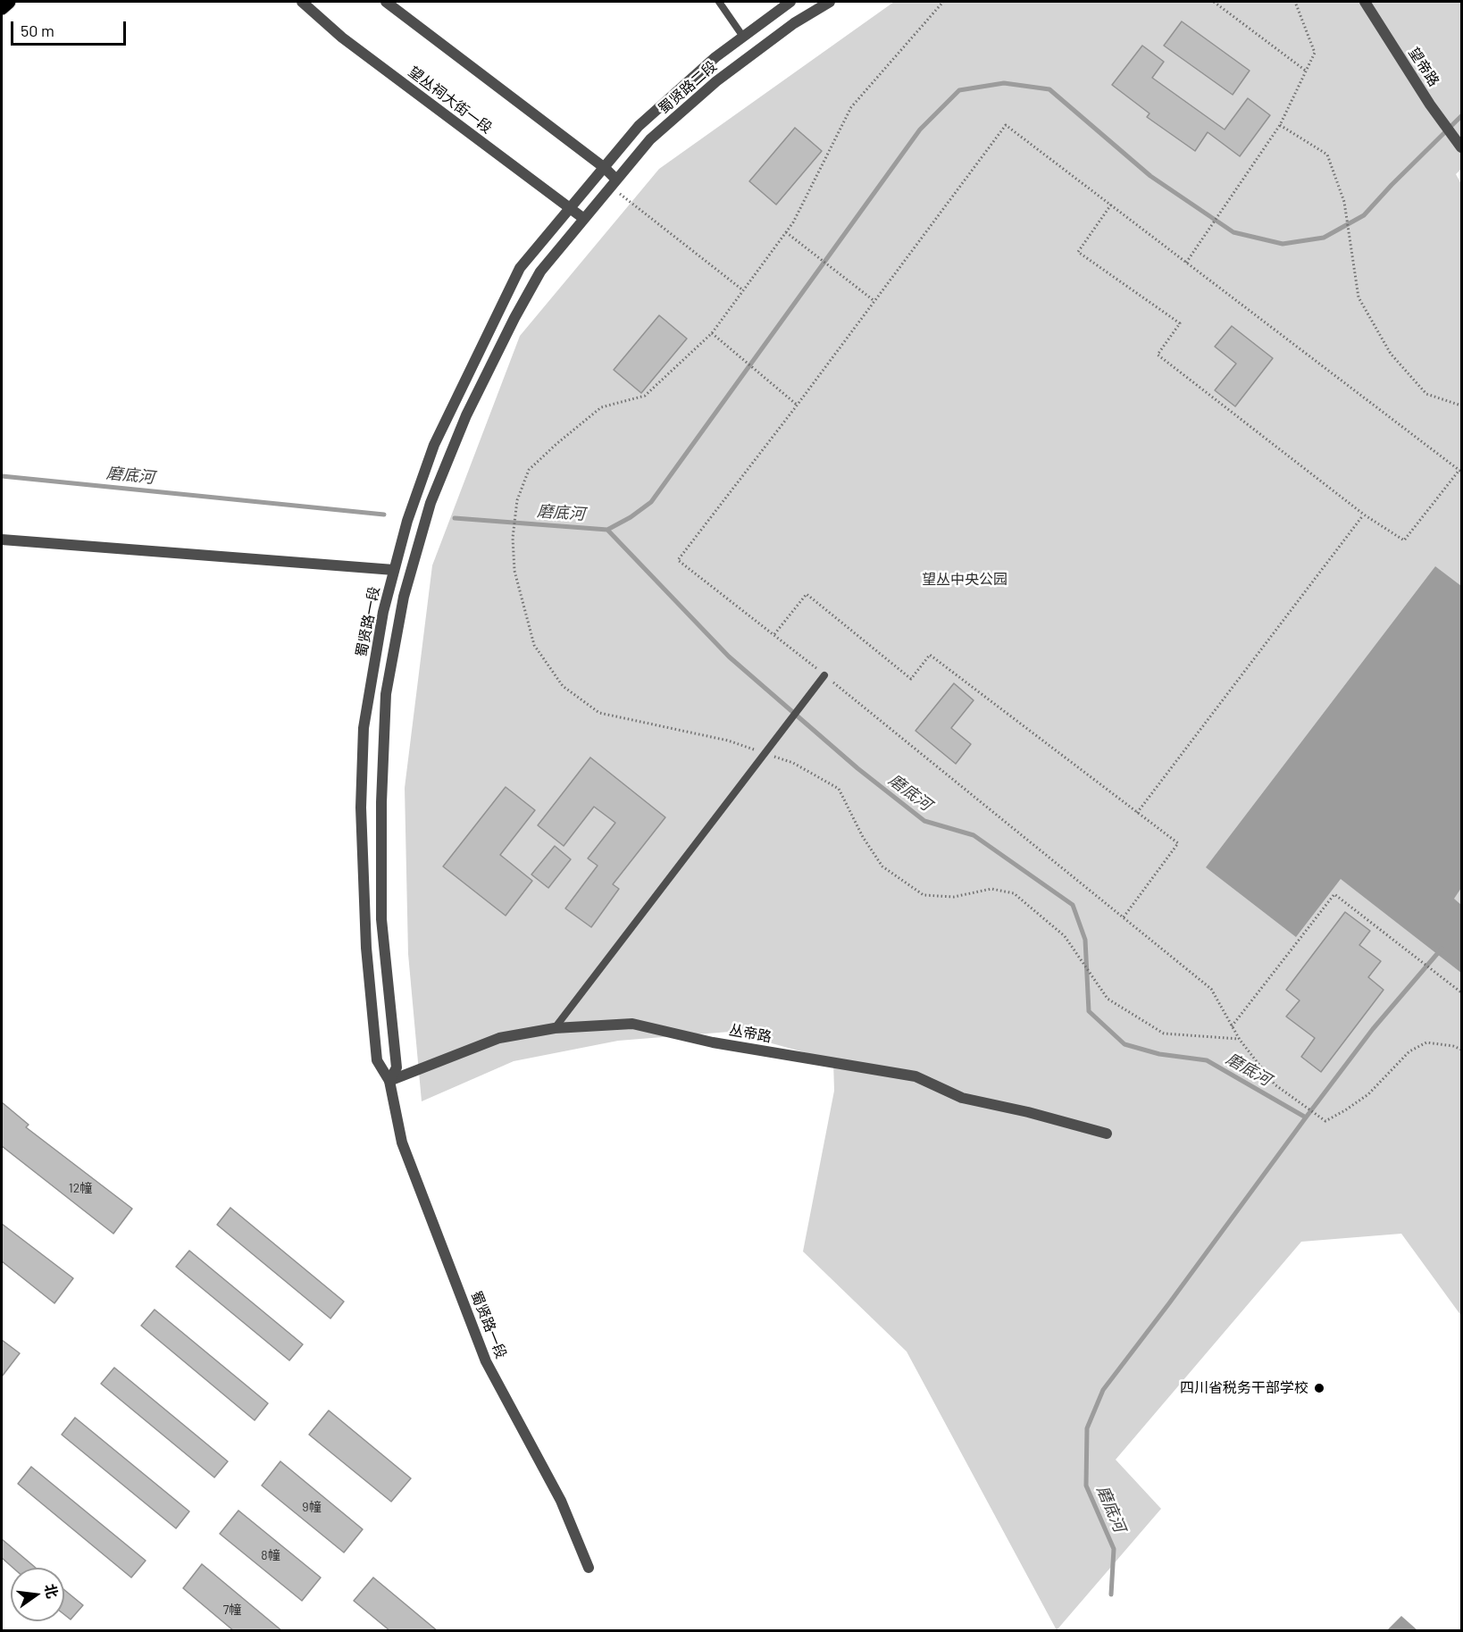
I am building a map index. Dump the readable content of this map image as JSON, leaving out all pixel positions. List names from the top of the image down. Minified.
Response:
{"streets":{"street":["望帝路","蜀贤路二段","望丛祠大街一段","蜀贤路一段","丛帝路"]},"crossings":[["蜀贤路二段","望丛祠大街一段"],["蜀贤路二段","蜀贤路一段"],["望丛祠大街一段","蜀贤路一段"],["蜀贤路一段","丛帝路"]],"water":["磨底河"],"parks":["望丛中央公园"],"places":["四川省税务干部学校"],"house_numbers":["12幢","9幢","8幢","7幢"],"scale_bar":"50 m","north":"right"}
